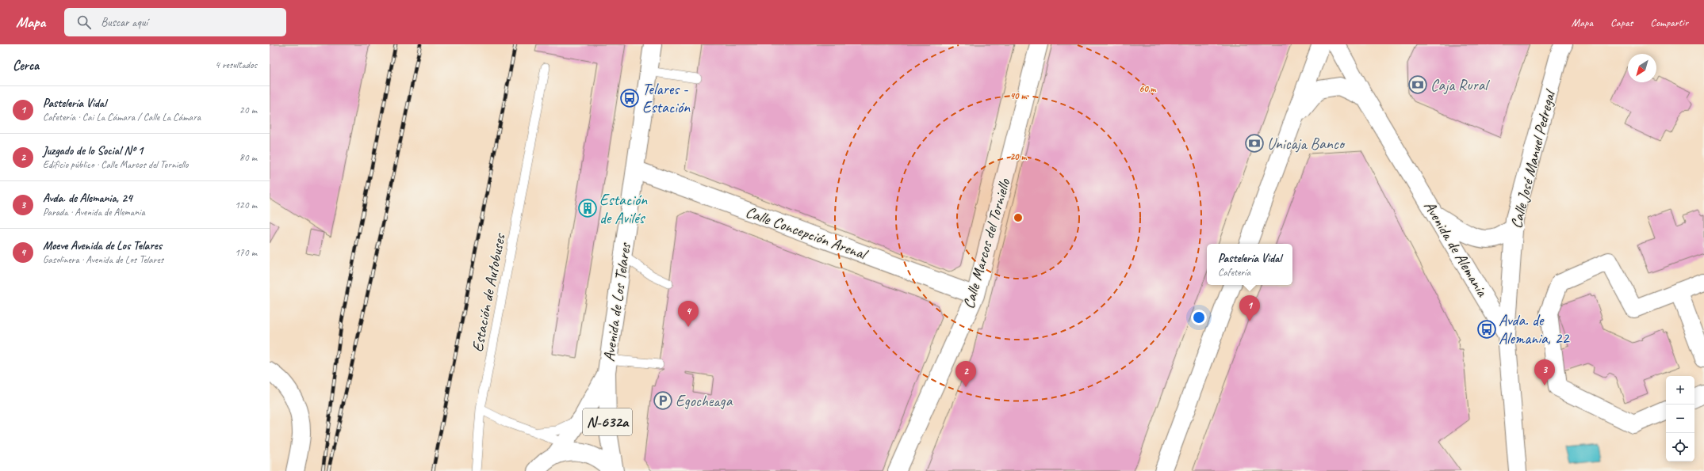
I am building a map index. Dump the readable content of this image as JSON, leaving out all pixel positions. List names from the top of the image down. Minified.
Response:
{"streets":{"street":["Calle José Manuel Pedregal","Calle Concepción Arenal","Calle Marcos del Torniello","Avenida de Alemania","Avenida de Los Telares","N-632a"],"lane":["Estación de Autobuses"]},"crossings":[["Calle José Manuel Pedregal","Avenida de Alemania"],["Calle Concepción Arenal","Calle Marcos del Torniello"],["Calle Concepción Arenal","Avenida de Los Telares"],["Avenida de Los Telares","N-632a"]],"places":{"bank":["Caja Rural","Unicaja Banco"],"bus stop":["Telares - Estación","Avda. de Alemania, 22"],"building":["Estación de Avilés"],"parking":["Egocheaga"]},"north":"bottom left","page":{"header":"Mapa","search":"Buscar aquí","nav":["Mapa","Capas","Compartir"],"heading":["Cerca","4 resultados"],"list":[{"mark":"1","name":"Pastelería Vidal","note":"Cafetería · Cai La Cámara / Calle La Cámara","value":"20 m"},{"mark":"2","name":"Juzgado de lo Social Nº 1","note":"Edificio público · Calle Marcos del Torniello","value":"80 m"},{"mark":"3","name":"Avda. de Alemania, 24","note":"Parada · Avenida de Alemania","value":"120 m"},{"mark":"4","name":"Moeve Avenida de Los Telares","note":"Gasolinera · Avenida de Los Telares","value":"170 m"}],"popup":["Pastelería Vidal","Cafetería"],"pins":["1","4","3","2"],"map_buttons":["+","−"]},"rings":["60 m","40 m","20 m"]}
